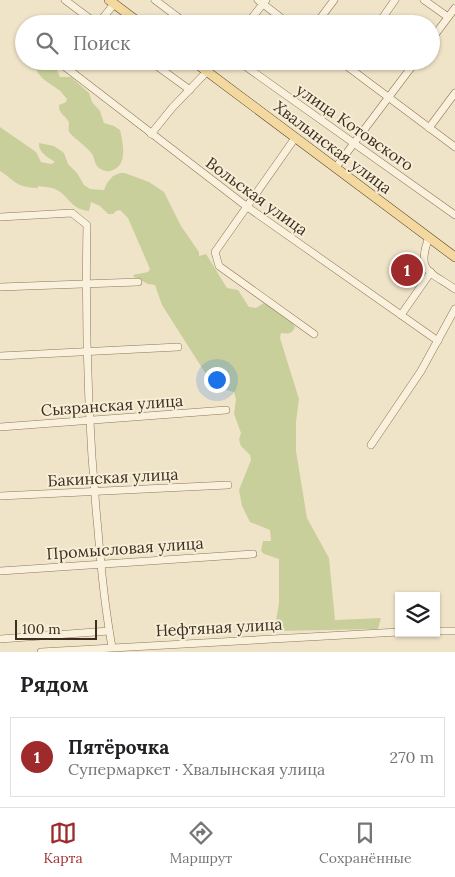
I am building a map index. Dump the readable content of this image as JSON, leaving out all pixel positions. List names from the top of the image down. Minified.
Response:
{"streets":{"main road":["Хвалынская улица"],"street":["улица Котовского","Вольская улица","Сызранская улица","Бакинская улица","Промысловая улица","Нефтяная улица"]},"scale_bar":"100 m","page":{"search":"Поиск","pins":"1","scale":"100 m","heading":"Рядом","list":[{"mark":"1","name":"Пятёрочка","note":"Супермаркет · Хвалынская улица","value":"270 m"}],"nav":["Карта","Маршрут","Сохранённые"]}}
